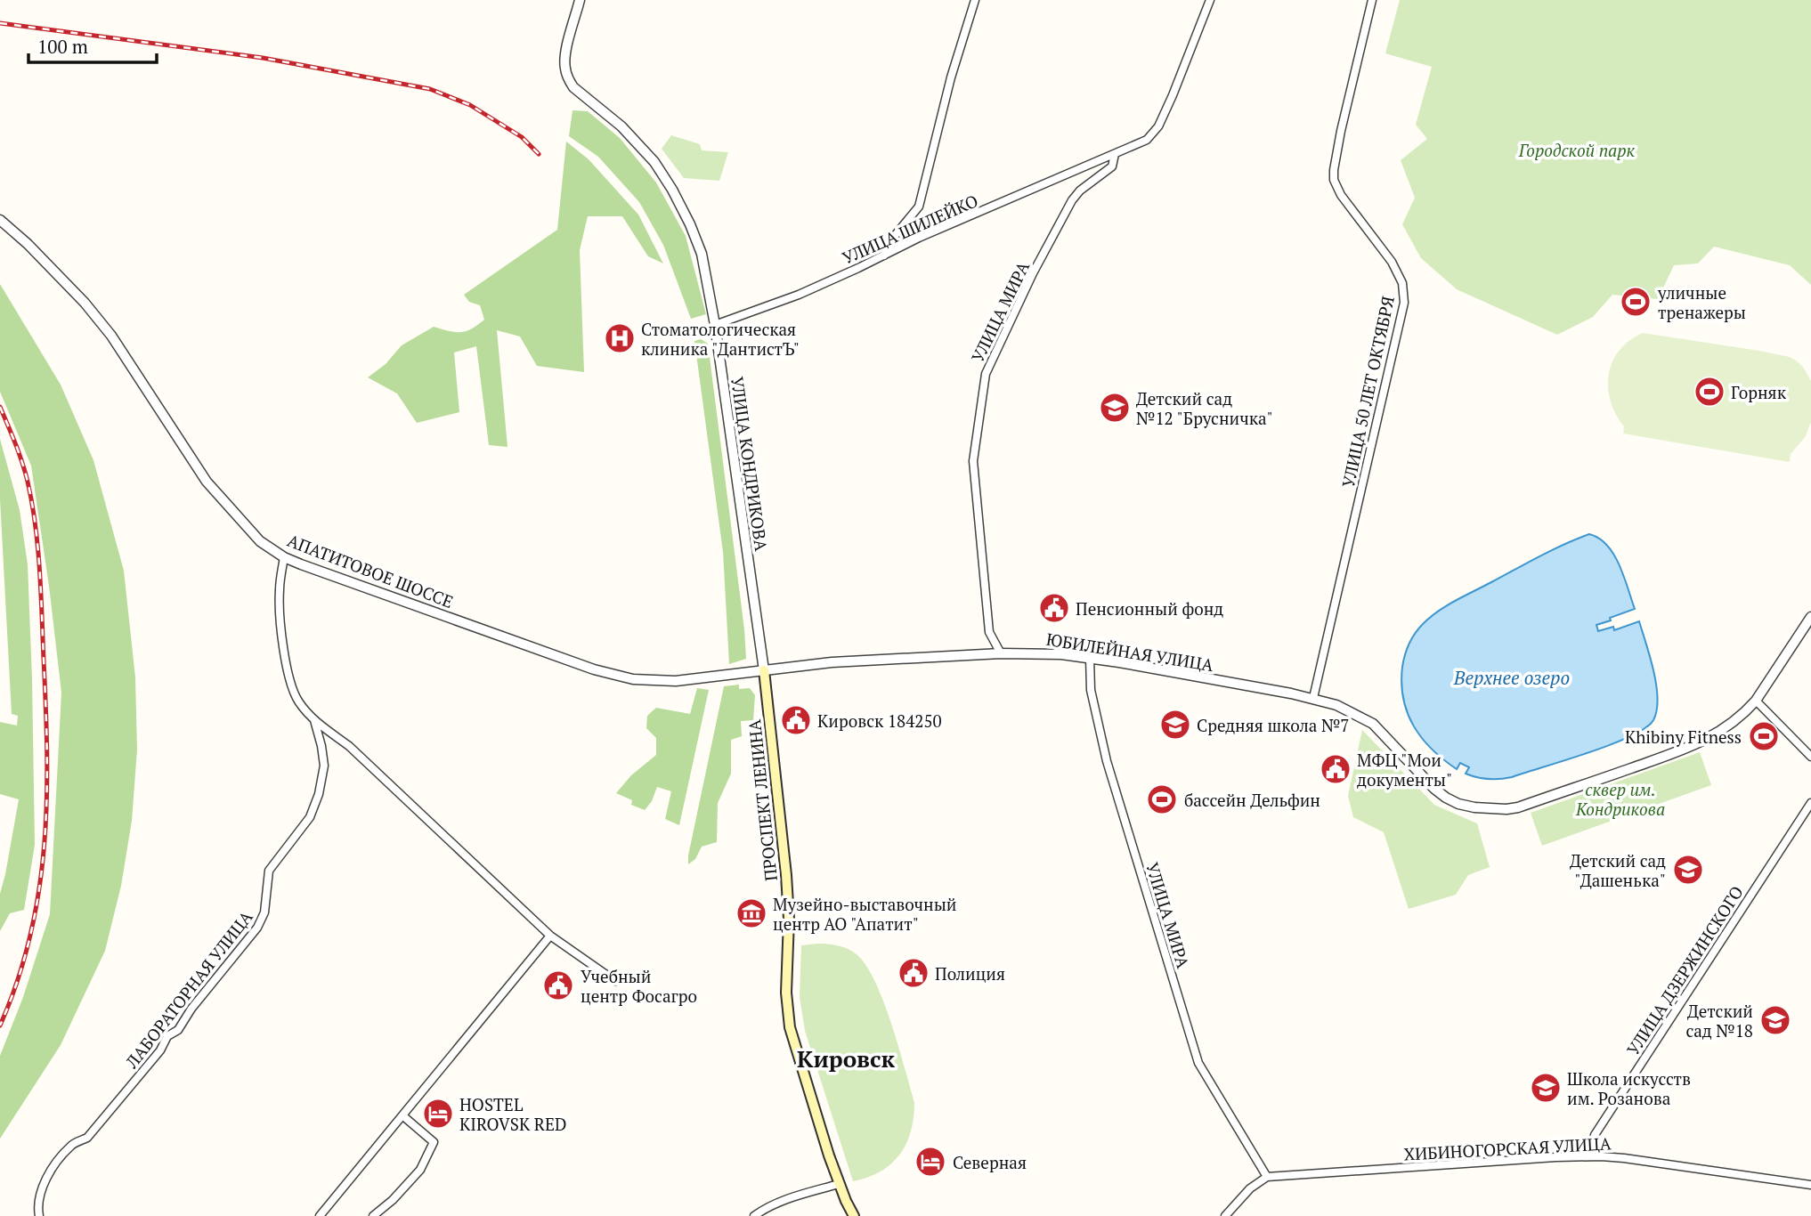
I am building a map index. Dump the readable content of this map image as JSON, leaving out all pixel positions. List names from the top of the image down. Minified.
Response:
{"streets":{"main road":["ПРОСПЕКТ ЛЕНИНА"],"street":["УЛИЦА ШИЛЕЙКО","УЛИЦА МИРА","УЛИЦА 50 ЛЕТ ОКТЯБРЯ","УЛИЦА КОНДРИКОВА","АПАТИТОВОЕ ШОССЕ","ЮБИЛЕЙНАЯ УЛИЦА","УЛИЦА ДЗЕРЖИНСКОГО","ЛАБОРАТОРНАЯ УЛИЦА","ХИБИНОГОРСКАЯ УЛИЦА"]},"crossings":[["УЛИЦА ШИЛЕЙКО","УЛИЦА МИРА"],["УЛИЦА ШИЛЕЙКО","УЛИЦА КОНДРИКОВА"],["УЛИЦА МИРА","ЮБИЛЕЙНАЯ УЛИЦА"],["УЛИЦА МИРА","ХИБИНОГОРСКАЯ УЛИЦА"],["УЛИЦА 50 ЛЕТ ОКТЯБРЯ","ЮБИЛЕЙНАЯ УЛИЦА"],["УЛИЦА КОНДРИКОВА","АПАТИТОВОЕ ШОССЕ"],["УЛИЦА КОНДРИКОВА","ЮБИЛЕЙНАЯ УЛИЦА"],["УЛИЦА КОНДРИКОВА","ПРОСПЕКТ ЛЕНИНА"],["АПАТИТОВОЕ ШОССЕ","ЮБИЛЕЙНАЯ УЛИЦА"],["АПАТИТОВОЕ ШОССЕ","ПРОСПЕКТ ЛЕНИНА"],["АПАТИТОВОЕ ШОССЕ","ЛАБОРАТОРНАЯ УЛИЦА"],["ЮБИЛЕЙНАЯ УЛИЦА","ПРОСПЕКТ ЛЕНИНА"],["УЛИЦА ДЗЕРЖИНСКОГО","ХИБИНОГОРСКАЯ УЛИЦА"]],"districts":["Кировск"],"water":["Верхнее озеро"],"parks":["Городской парк","сквер им. Кондрикова"],"places":{"sports":["уличные тренажеры","Горняк","Khibiny Fitness","бассейн Дельфин"],"hospital":["Стоматологическая клиника \"ДантистЪ\""],"school or university":["Детский сад №12 \"Брусничка\"","Средняя школа №7","Детский сад \"Дашенька\"","Детский сад №18","Школа искусств им. Розанова"],"public building":["Пенсионный фонд","Кировск 184250","МФЦ \"Мои документы\"","Полиция","Учебный центр Фосагро"],"museum":["Музейно-выставочный центр АО \"Апатит\""],"hotel":["HOSTEL KIROVSK RED","Северная"]},"scale_bar":"100 m"}
